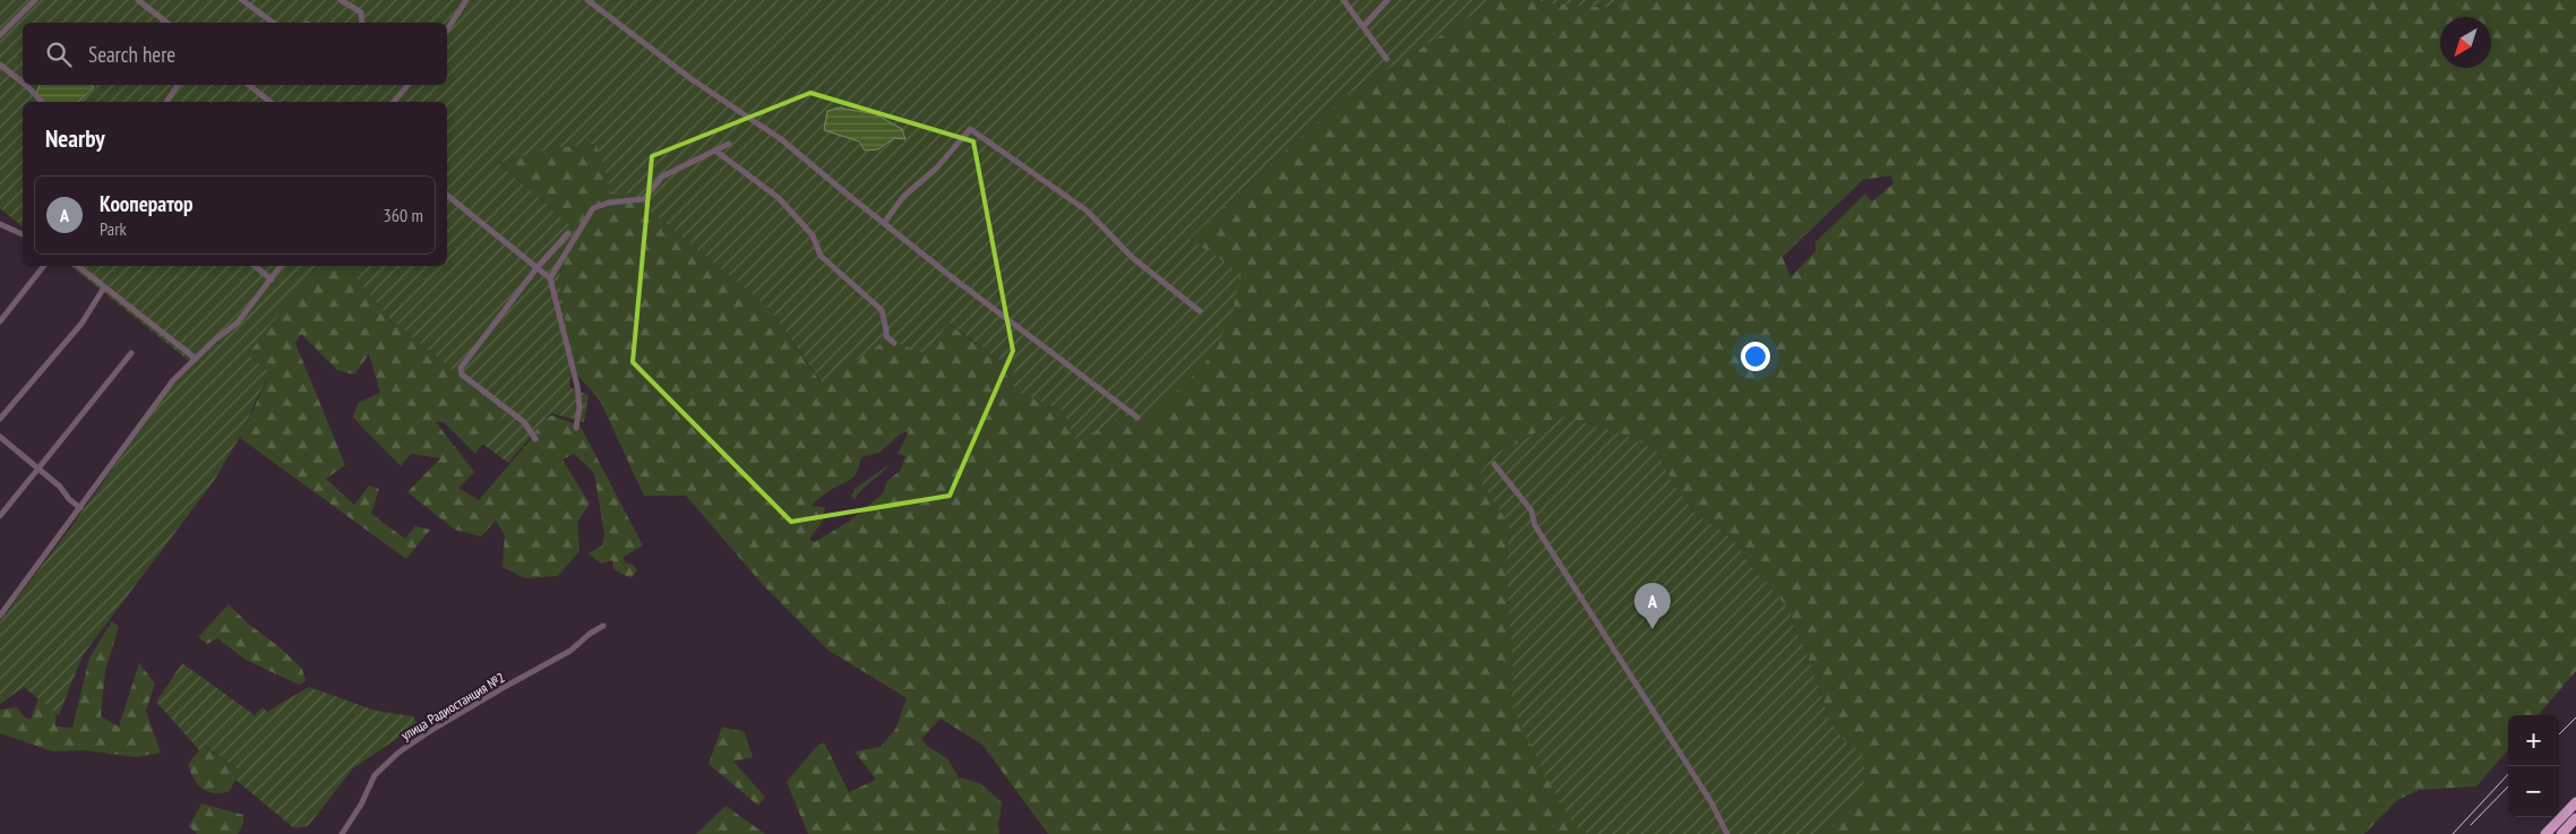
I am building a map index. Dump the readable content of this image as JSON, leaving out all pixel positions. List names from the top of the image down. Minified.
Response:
{"streets":{"street":["улица Радиостанция №2"]},"north":"bottom left","page":{"search":"Search here","heading":"Nearby","list":[{"mark":"A","name":"Кооператор","note":"Park","value":"360 m"}],"pins":"A","map_buttons":["+","−"]}}
